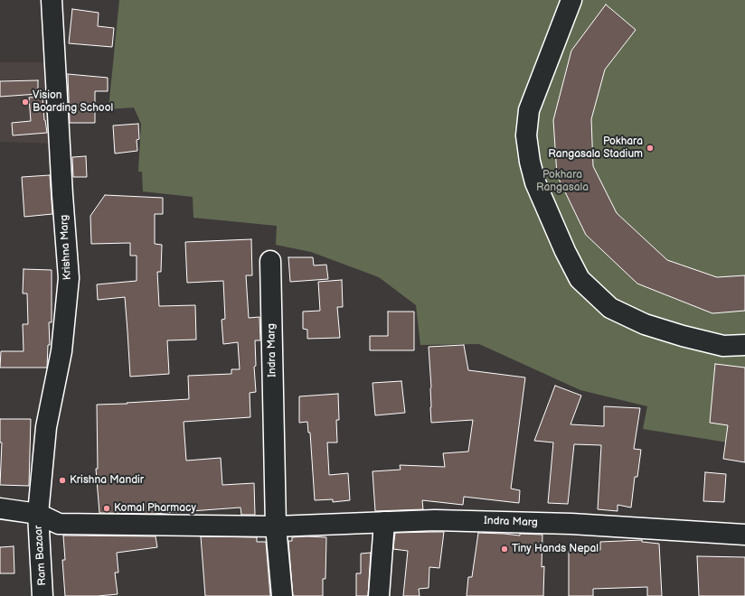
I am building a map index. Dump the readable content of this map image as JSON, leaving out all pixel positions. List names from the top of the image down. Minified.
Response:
{"streets":{"street":["Krishna Marg","Indra Marg","Ram Bazaar"]},"crossings":[["Krishna Marg","Indra Marg"],["Krishna Marg","Ram Bazaar"],["Indra Marg","Ram Bazaar"]],"parks":["Pokhara Rangasala"],"places":["Vision Boarding School","Pokhara Rangasala Stadium","Krishna Mandir","Komal Pharmacy","Tiny Hands Nepal"]}
